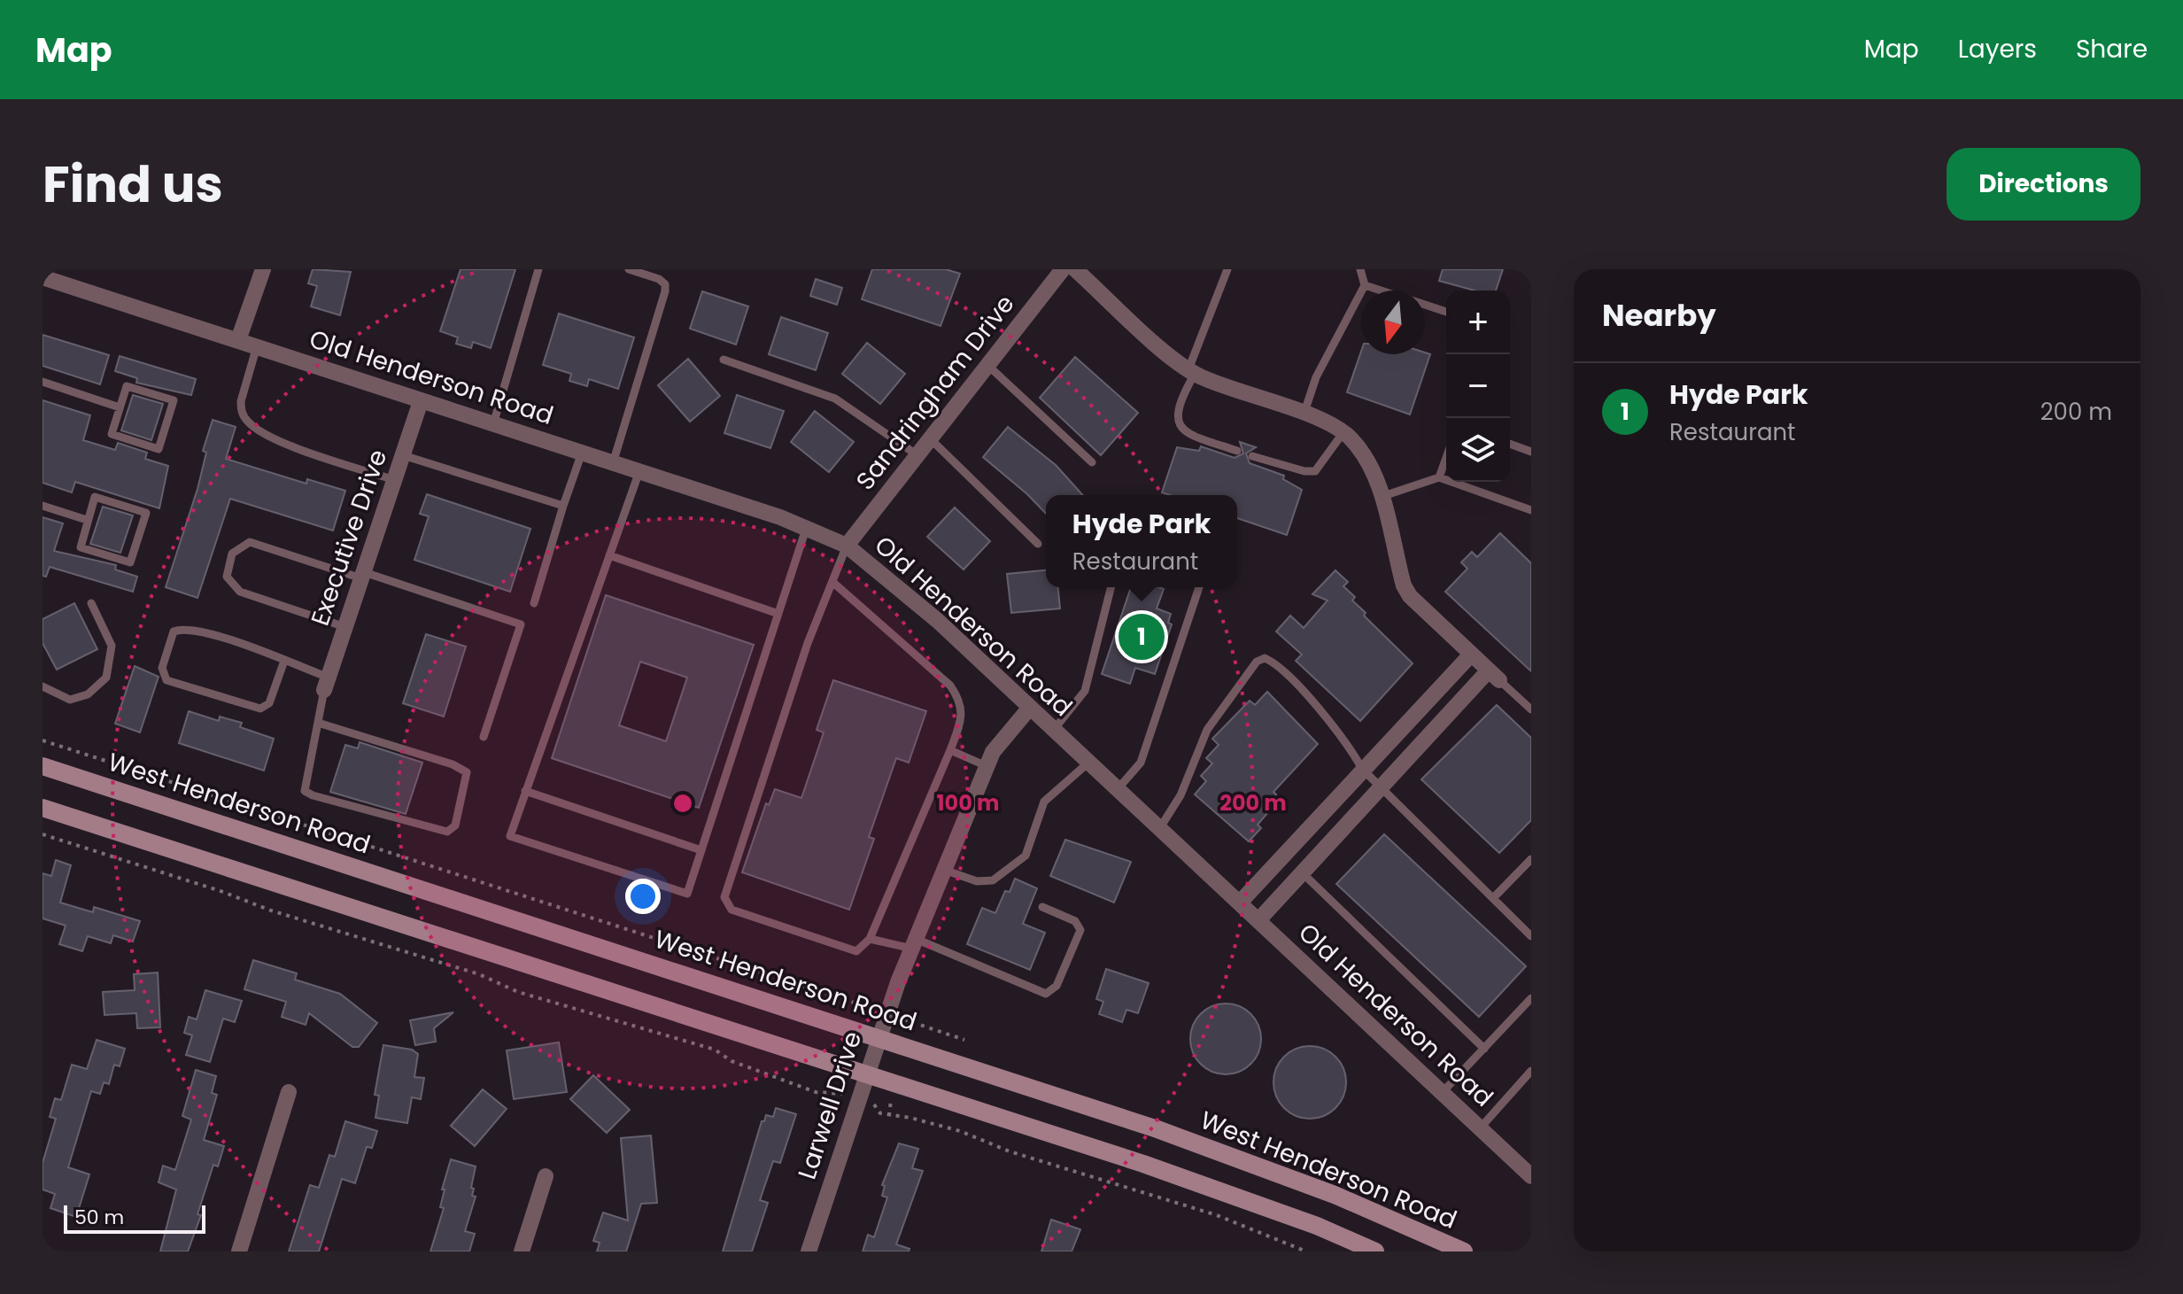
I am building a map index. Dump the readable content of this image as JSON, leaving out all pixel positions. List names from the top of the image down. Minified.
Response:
{"streets":{"main road":["West Henderson Road"],"street":["Old Henderson Road","Sandringham Drive","Executive Drive","Larwell Drive"]},"crossings":[["Old Henderson Road","Sandringham Drive"],["Old Henderson Road","Executive Drive"],["Old Henderson Road","Larwell Drive"],["West Henderson Road","Larwell Drive"]],"scale_bar":"50 m","north":"bottom","page":{"header":"Map","nav":["Map","Layers","Share"],"title":"Find us","buttons":"Directions","heading":"Nearby","map_buttons":["+","−"],"list":[{"mark":"1","name":"Hyde Park","note":"Restaurant","value":"200 m"}],"popup":["Hyde Park","Restaurant"],"pins":"1","scale":"50 m"},"rings":["100 m","200 m"]}
